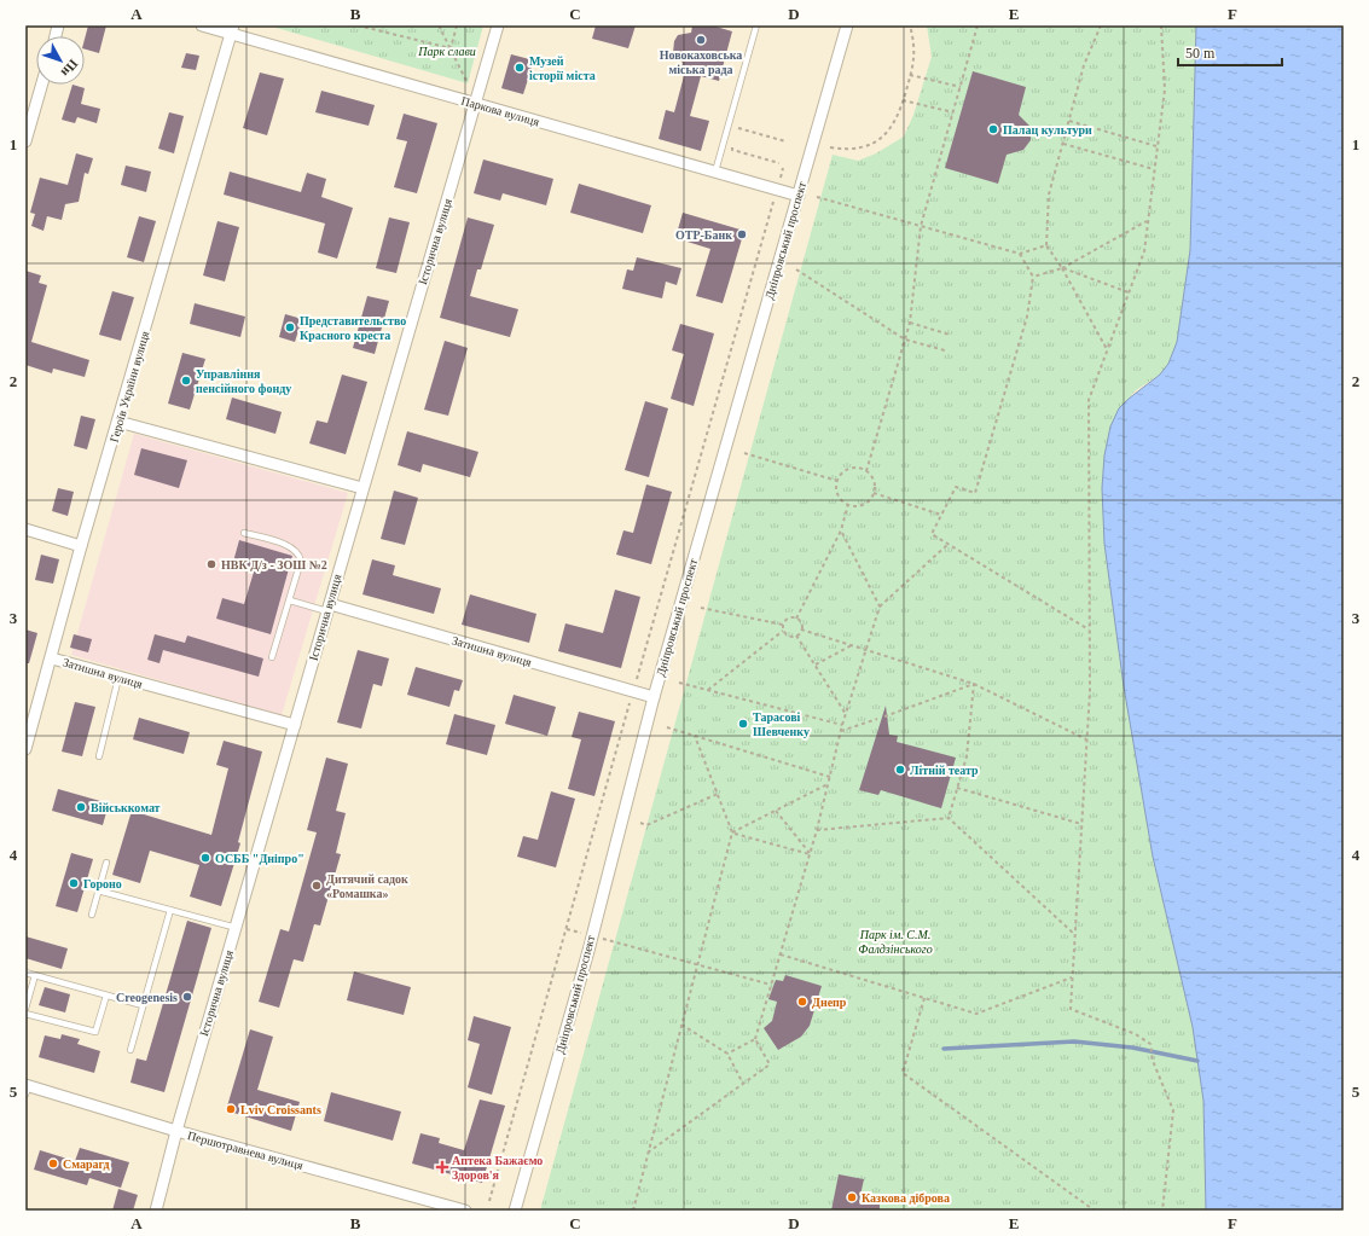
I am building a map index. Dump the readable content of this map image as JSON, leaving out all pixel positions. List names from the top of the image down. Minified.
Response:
{"streets":{"street":["Паркова вулиця","Дніпровський проспект","Історична вулиця","Героїв України вулиця","Затишна вулиця","Першотравнева вулиця"]},"crossings":[["Паркова вулиця","Дніпровський проспект"],["Паркова вулиця","Історична вулиця"],["Паркова вулиця","Героїв України вулиця"],["Дніпровський проспект","Затишна вулиця"],["Історична вулиця","Затишна вулиця"],["Історична вулиця","Першотравнева вулиця"],["Героїв України вулиця","Затишна вулиця"]],"parks":["Парк слави","Парк ім. С.М. Фалдзінського"],"places":{"other":["Новокаховська міська рада","Музей історії міста","Палац культури","ОТР-Банк","Представительство Красного креста","Управління пенсійного фонду","НВК Д/з - ЗОШ №2","Тарасові Шевченку","Літній театр","Військкомат","ОСББ \"Днiпро\"","Гороно","Дитячий садок «Ромашка»","Creogenesis","Днепр","Lviv Croissants","Смарагд","Казкова дiброва"],"health":["Аптека Бажаємо Здоров'я"]},"scale_bar":"50 m","north":"bottom right","grid":{"columns":["A","B","C","D","E","F"],"rows":["1","2","3","4","5"]}}
